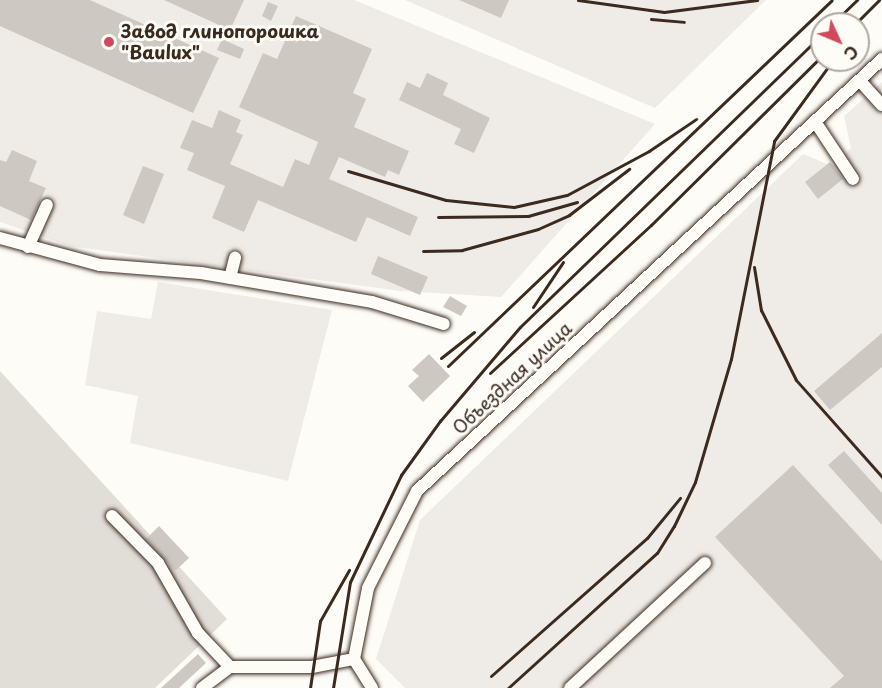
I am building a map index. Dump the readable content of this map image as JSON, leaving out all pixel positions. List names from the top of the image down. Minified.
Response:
{"streets":{"street":["Объездная улица"]},"places":["Завод глинопорошка \"Baulux\""],"north":"bottom right"}
